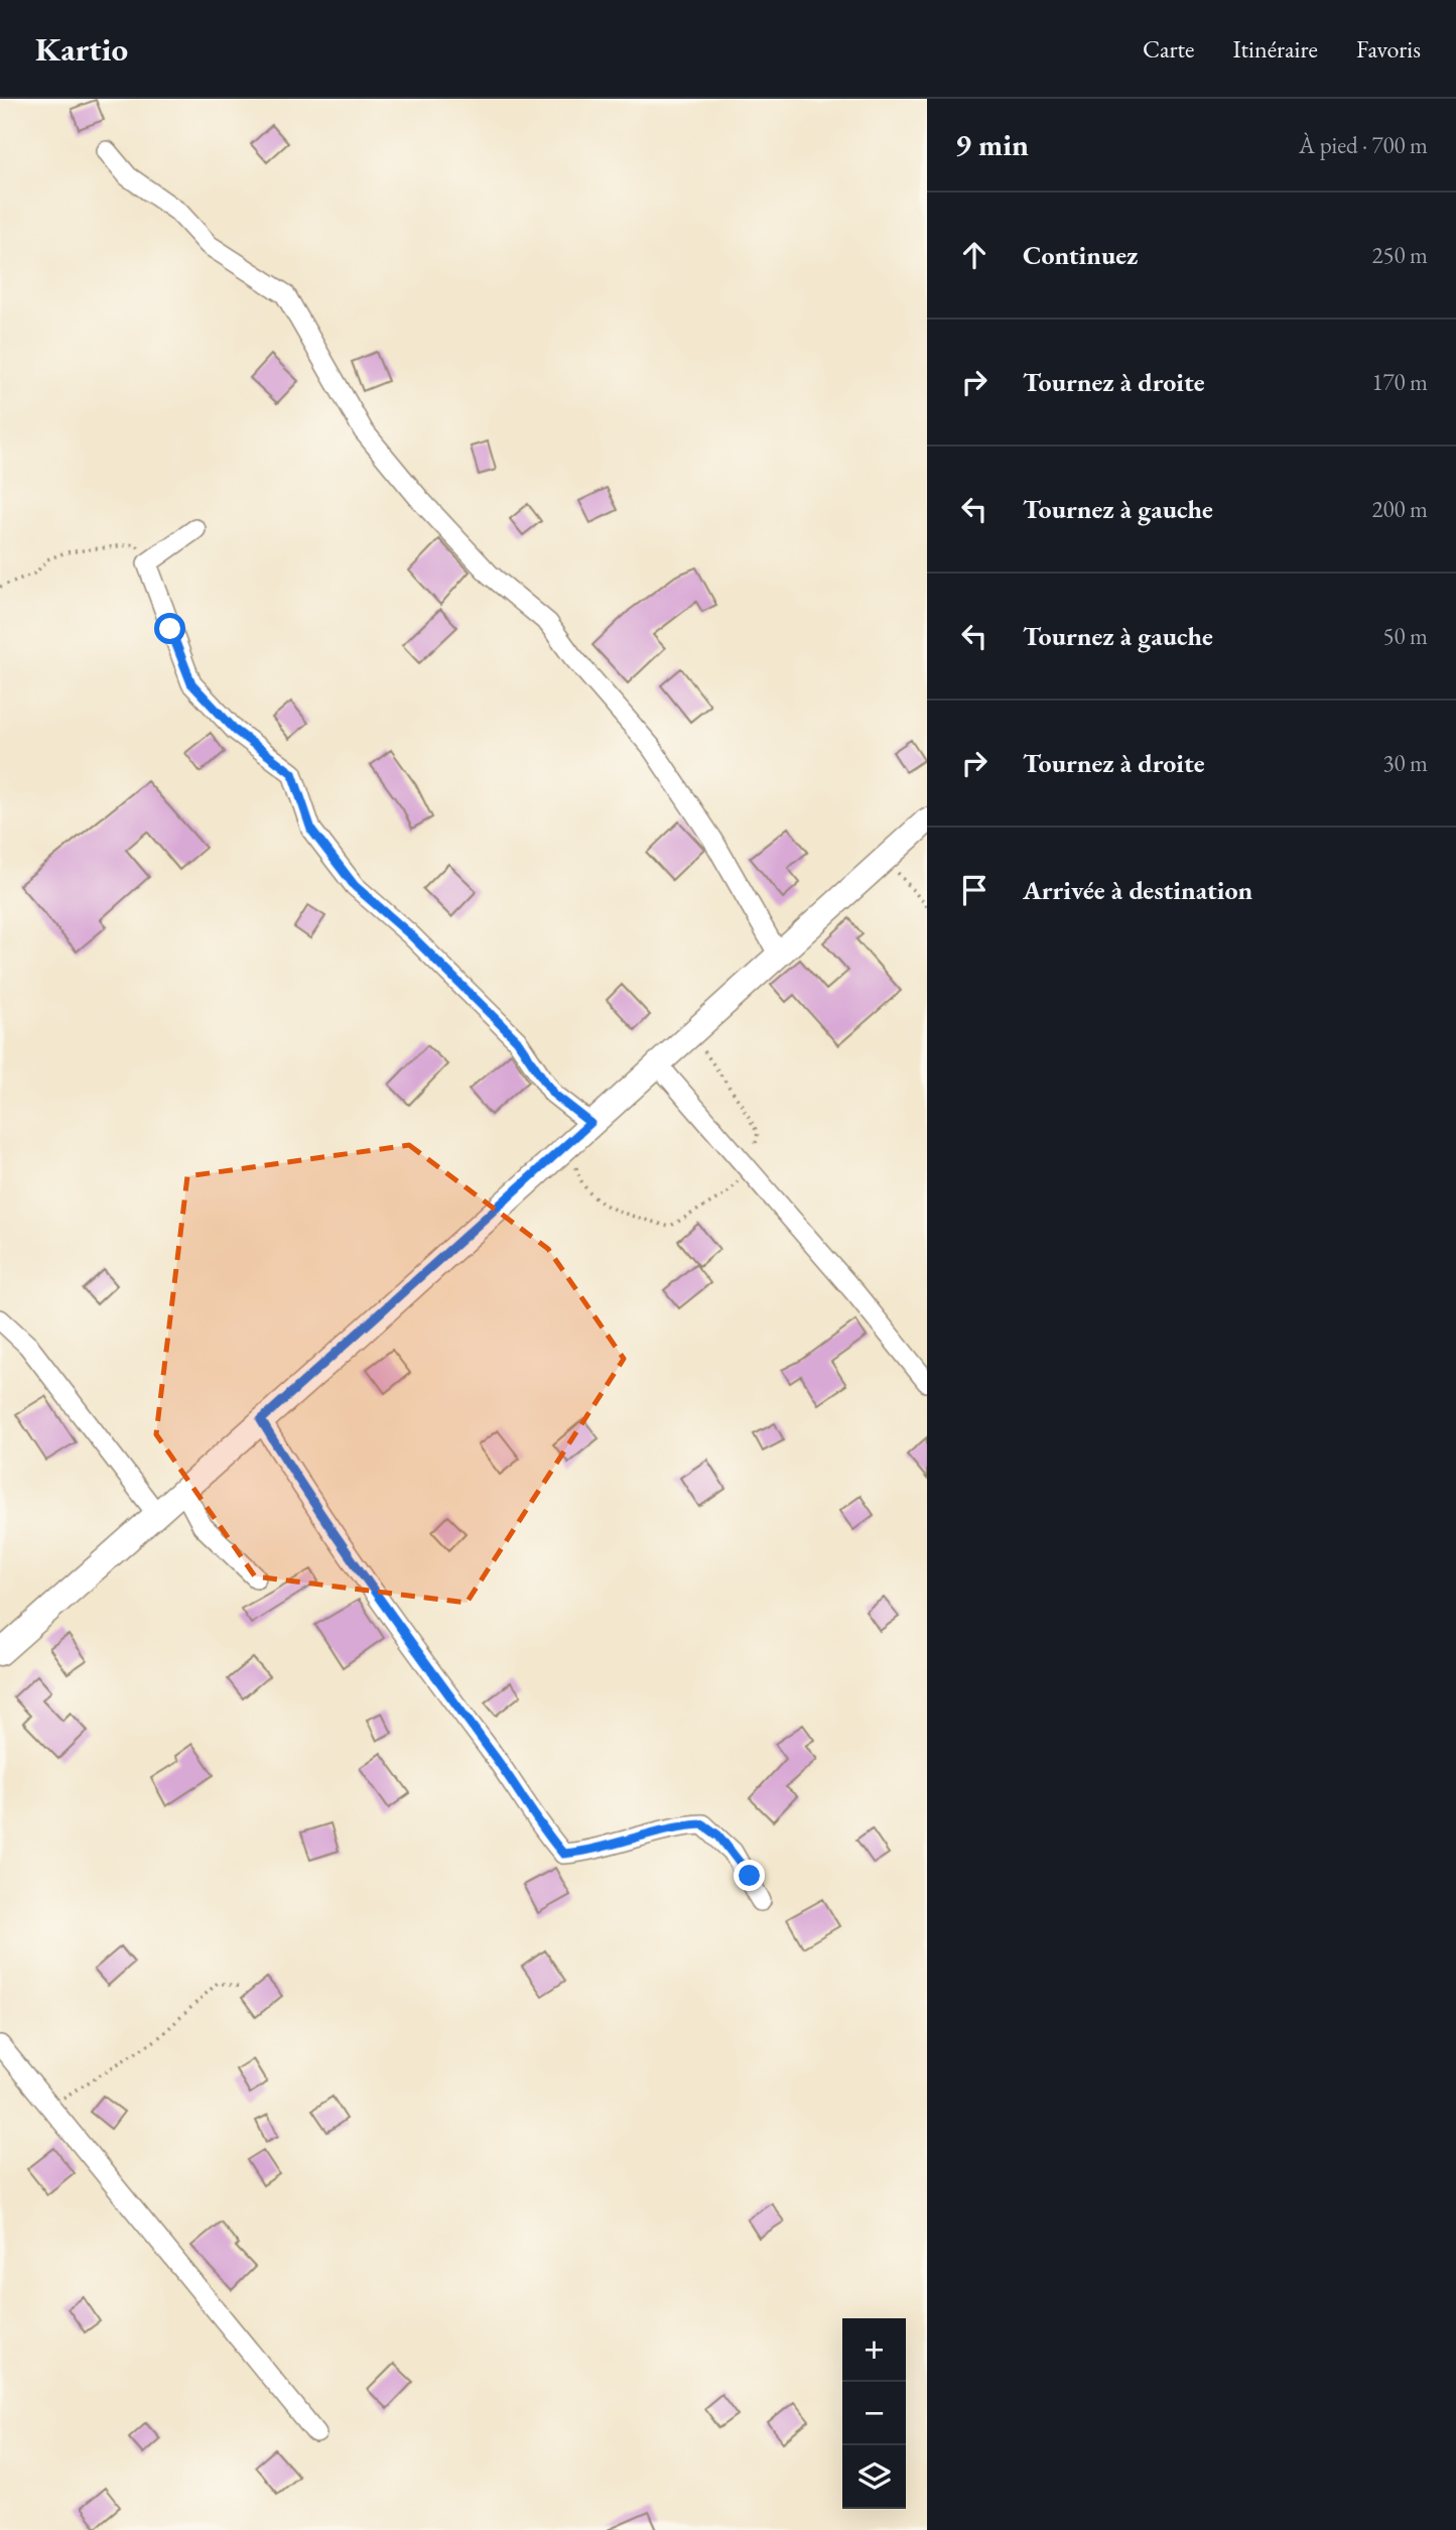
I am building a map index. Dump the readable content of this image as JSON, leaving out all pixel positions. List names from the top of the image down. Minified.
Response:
{"page":{"header":"Kartio","nav":["Carte","Itinéraire","Favoris"],"heading":["9 min","À pied · 700 m"],"list":[["Continuez","250 m"],["Tournez à droite","170 m"],["Tournez à gauche","200 m"],["Tournez à gauche","50 m"],["Tournez à droite","30 m"],"Arrivée à destination"],"map_buttons":["+","−"]}}
